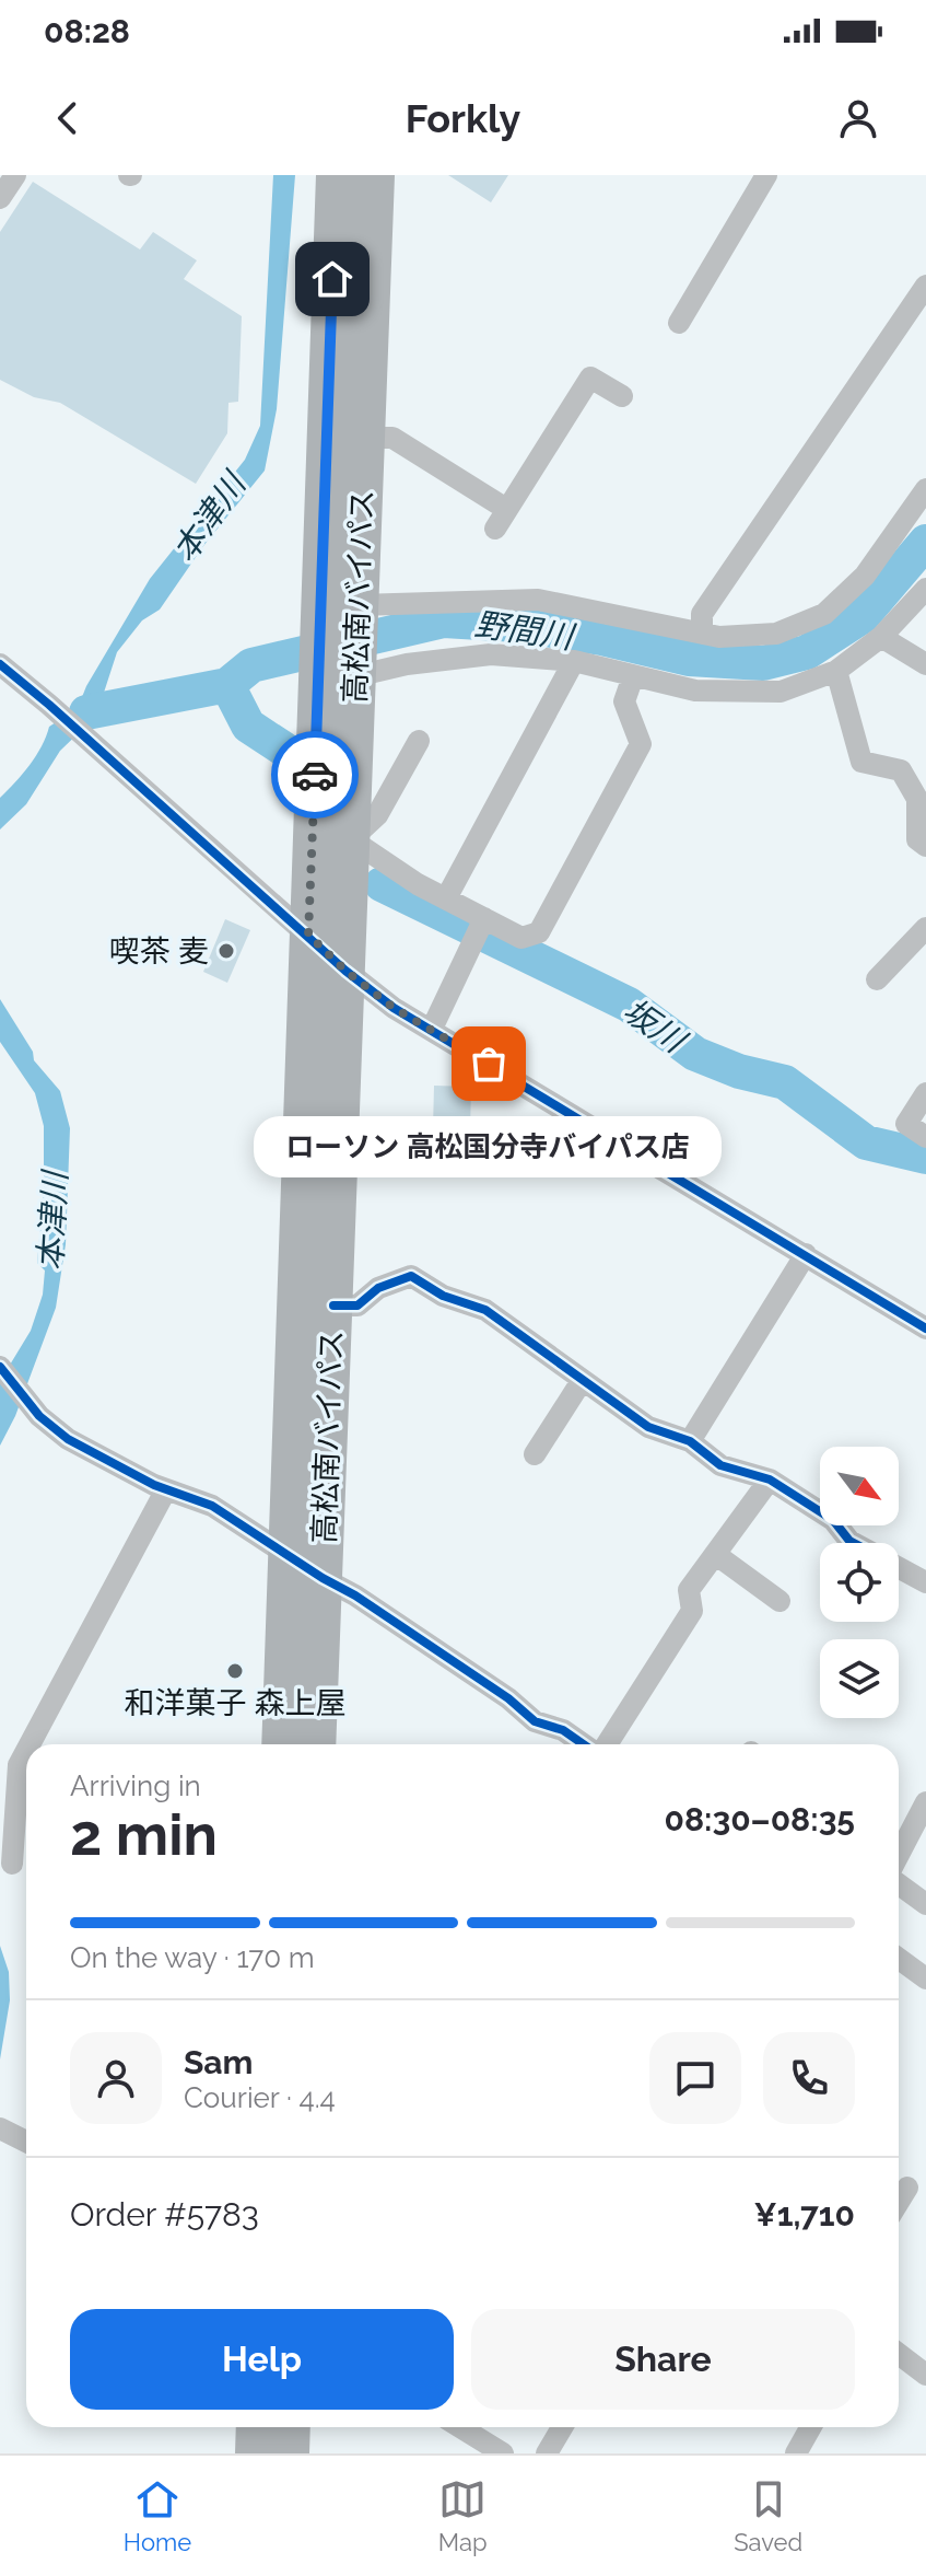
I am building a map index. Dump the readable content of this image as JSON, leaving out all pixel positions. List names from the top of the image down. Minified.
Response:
{"streets":{"highway":["高松南バイパス"]},"water":["本津川","野間川","坂川"],"places":["喫茶 麦","ローソン 高松国分寺バイパス店","和洋菓子 森上屋"],"north":"bottom right","page":{"status":"08:28","header":"Forkly","bubble":"ローソン 高松国分寺バイパス店","heading":["2 min","Arriving in","08:30–08:35"],"panel":["Sam","Courier · 4.4","Order #5783","¥1,710"],"bar":"On the way · 170 m","buttons":["Help","Share"],"tabs":["Home","Map","Saved"]}}
